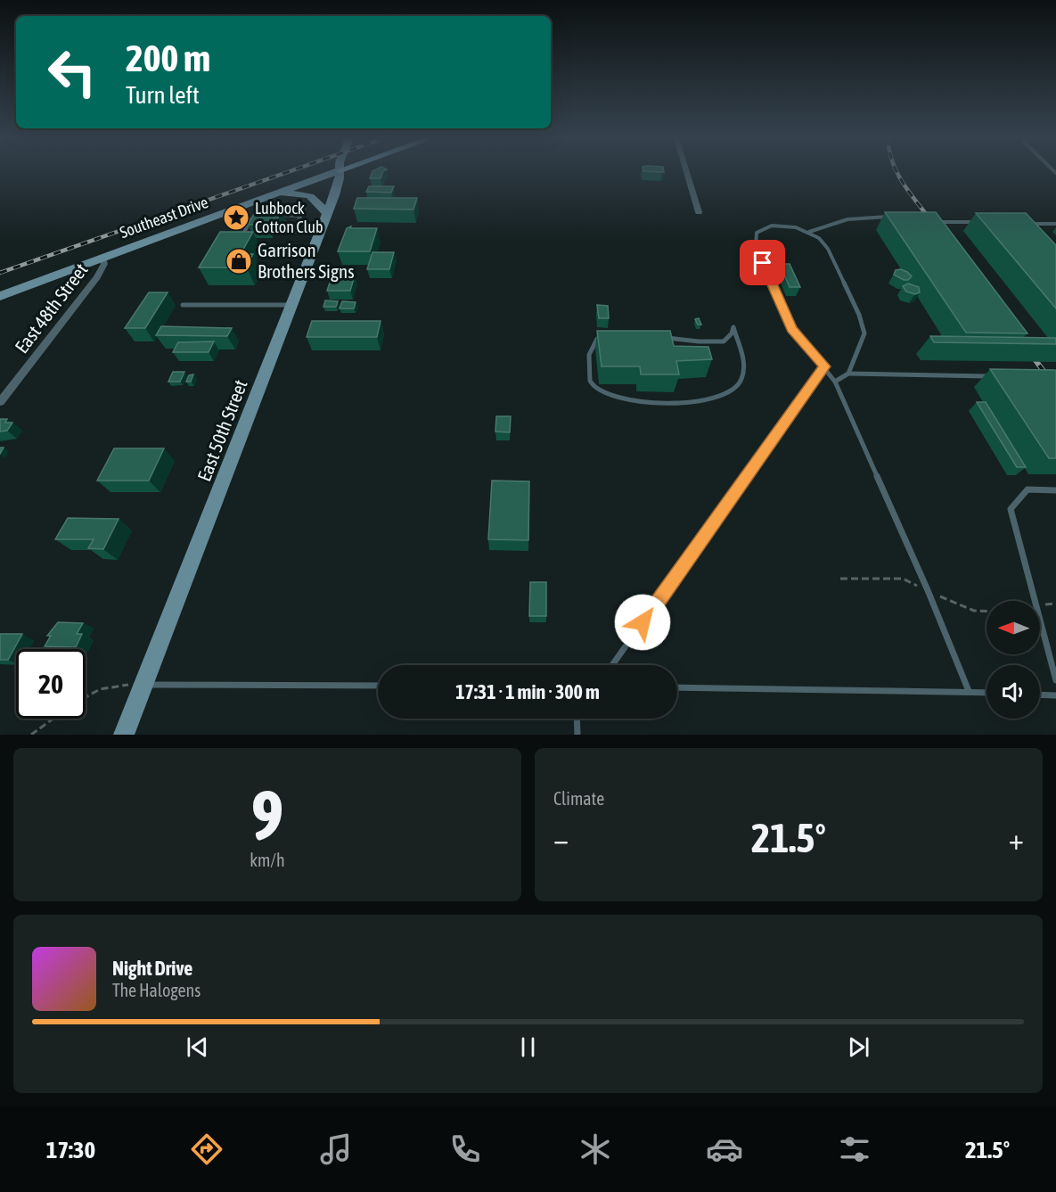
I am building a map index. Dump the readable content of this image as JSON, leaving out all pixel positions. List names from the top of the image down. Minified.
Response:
{"streets":{"main road":["Southeast Drive","East 50th Street"],"street":["East 48th Street"]},"crossings":[["Southeast Drive","East 48th Street"]],"places":{"place":["Lubbock Cotton Club"],"shop":["Garrison Brothers Signs"]},"north":"left","page":{"turn":["200 m","Turn left"],"limit":"20","trip":"17:31 · 1 min · 300 m","tile":[["9","km/h"],"Climate"],"heat":["−","21.5°","+"],"song":["Night Drive","The Halogens"],"tabs":["17:30","21.5°"]}}
